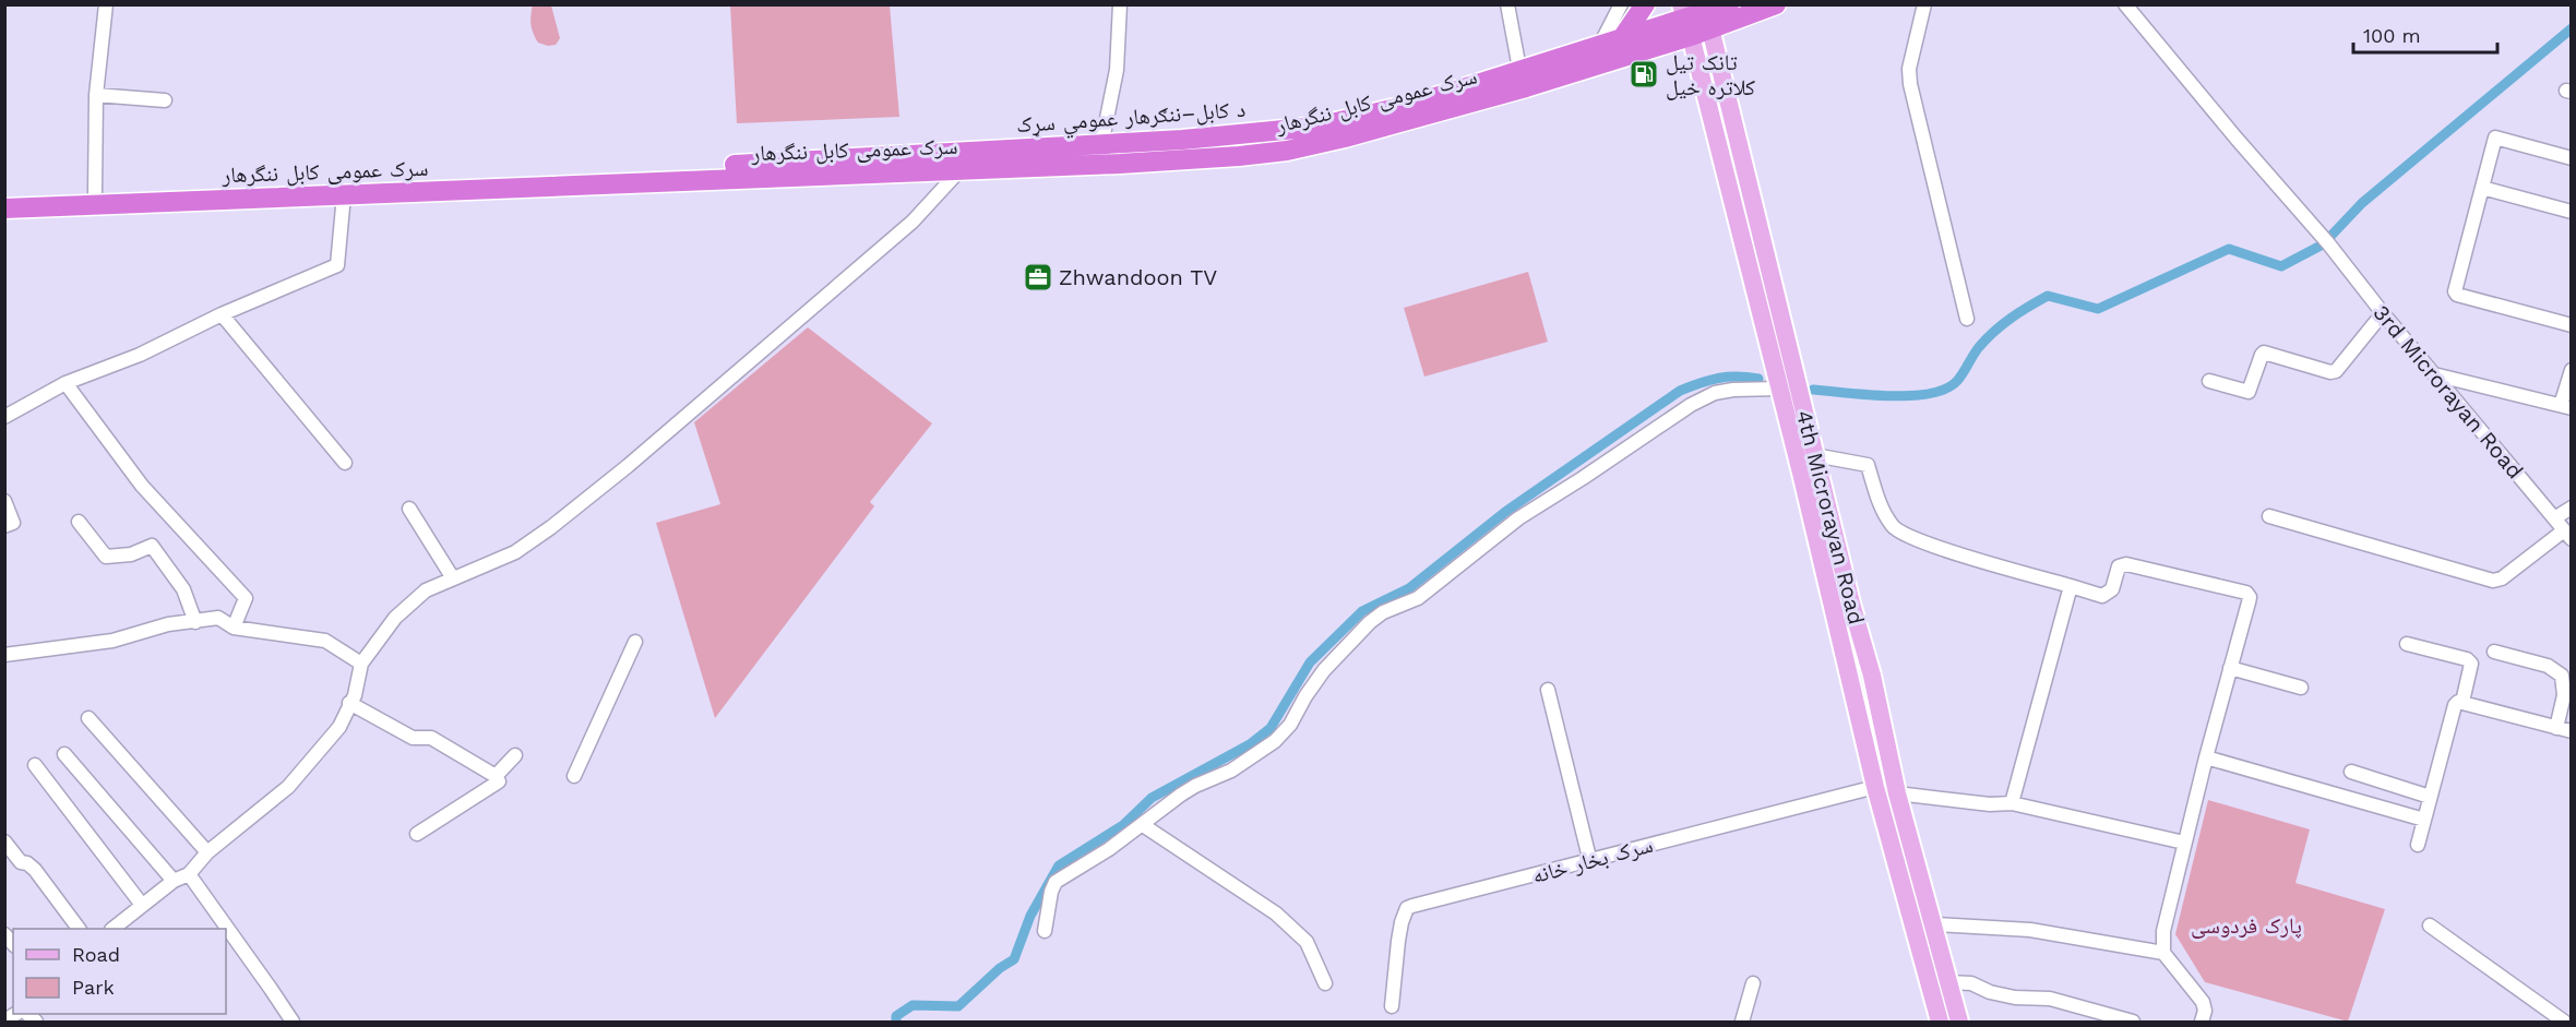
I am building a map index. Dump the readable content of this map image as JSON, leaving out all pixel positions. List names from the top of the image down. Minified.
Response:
{"streets":{"highway":["سرک عمومی کابل ننگرهار","د کابل–ننګرهار عمومي سړک"],"main road":["4th Microrayan Road"],"street":["3rd Microrayan Road","سرک بخار خانه"]},"crossings":[["سرک عمومی کابل ننگرهار","د کابل–ننګرهار عمومي سړک"],["سرک عمومی کابل ننگرهار","4th Microrayan Road"],["د کابل–ننګرهار عمومي سړک","4th Microrayan Road"],["4th Microrayan Road","سرک بخار خانه"]],"parks":["پارک فردوسی"],"places":{"fuel station":["تانک تیل کلاتره خیل"],"office":["Zhwandoon TV"]},"legend":["Road","Park"],"scale_bar":"100 m"}
